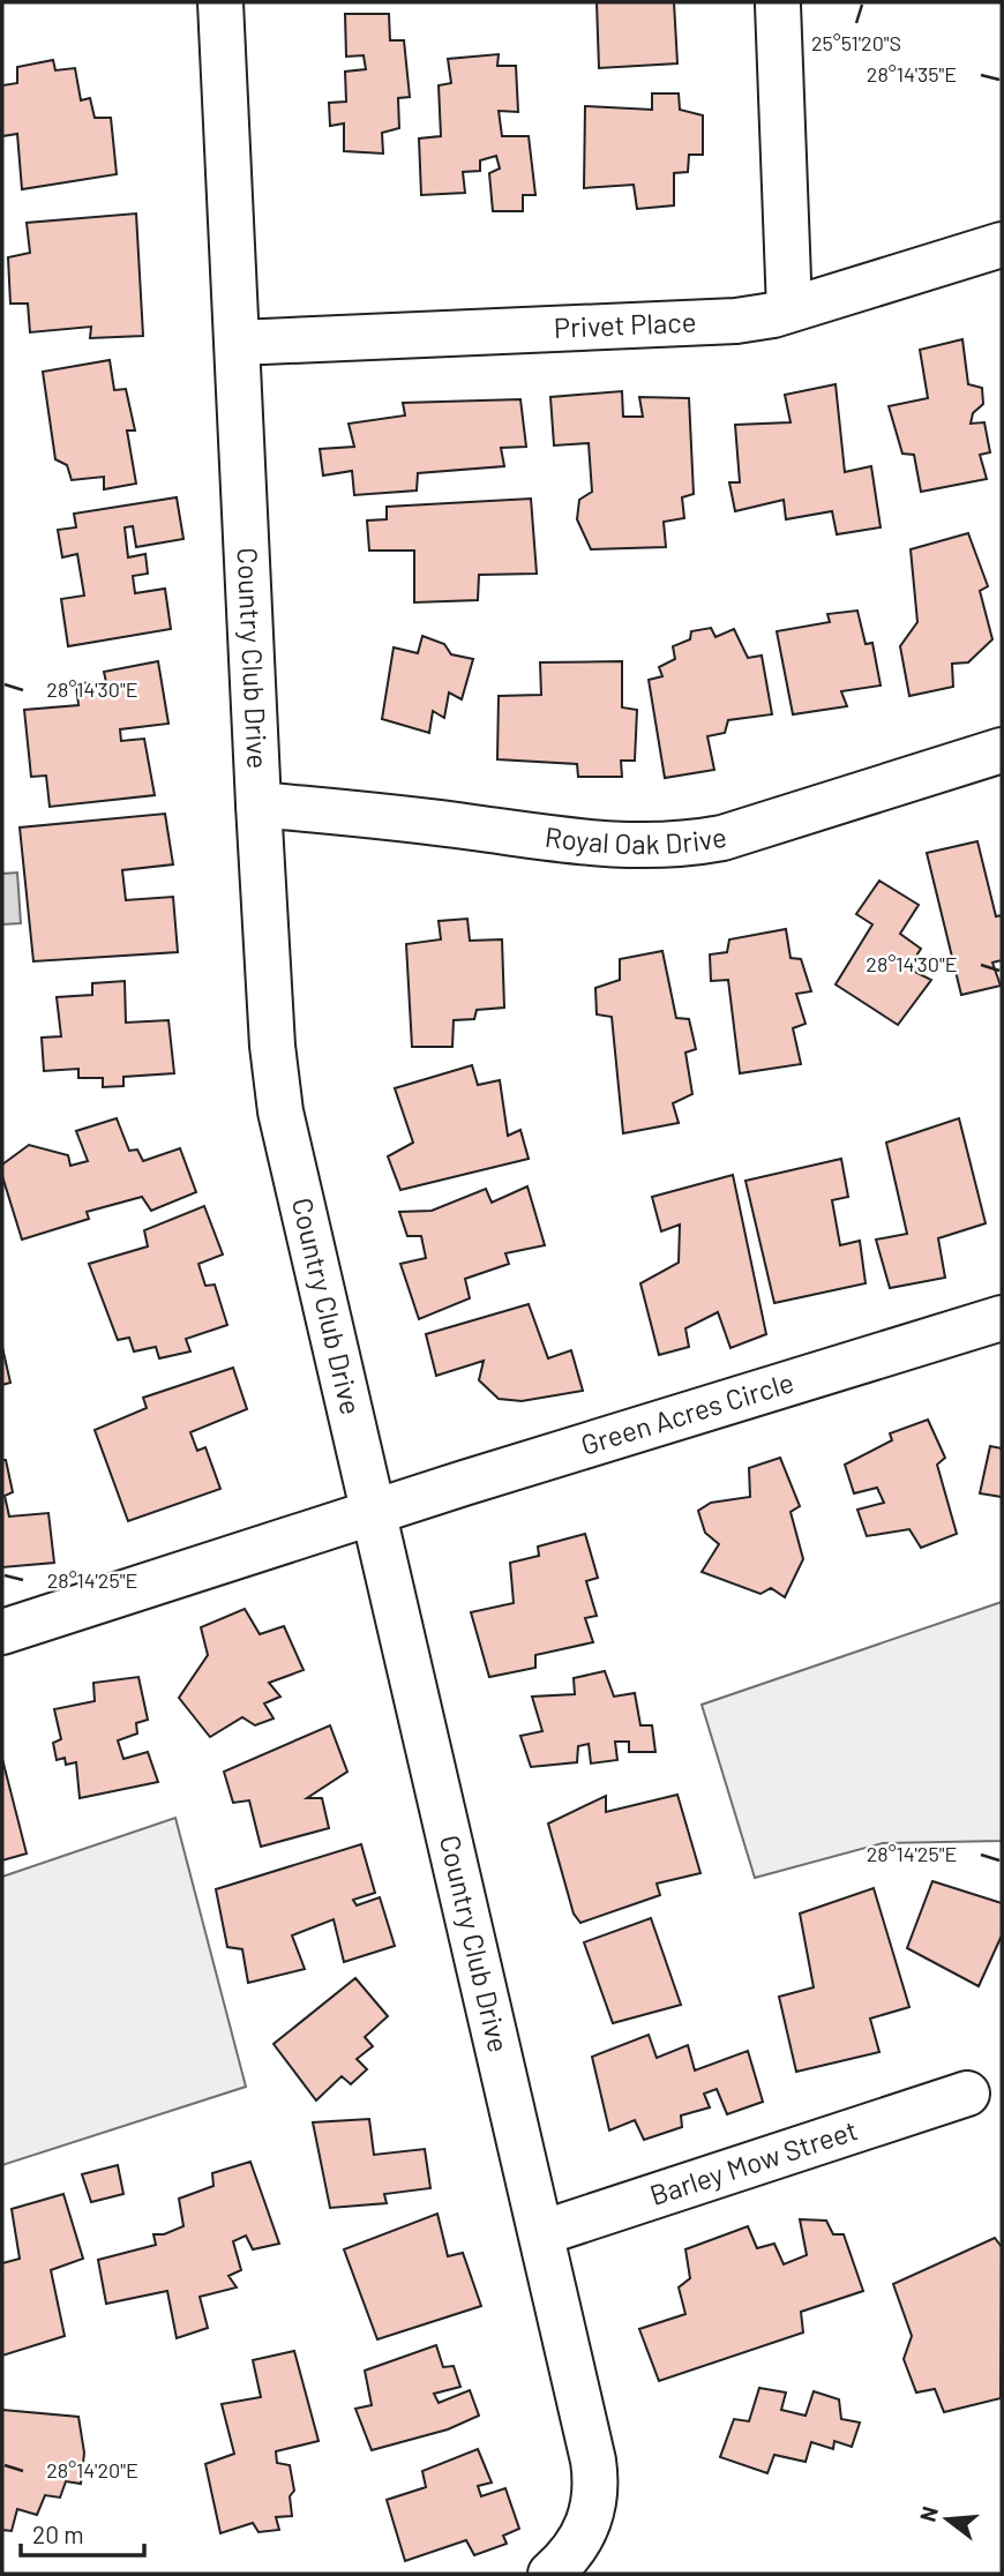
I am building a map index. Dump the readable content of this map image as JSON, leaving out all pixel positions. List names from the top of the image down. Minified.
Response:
{"streets":{"street":["Privet Place","Country Club Drive","Royal Oak Drive","Green Acres Circle","Barley Mow Street"]},"crossings":[["Privet Place","Country Club Drive"],["Country Club Drive","Royal Oak Drive"],["Country Club Drive","Green Acres Circle"],["Country Club Drive","Barley Mow Street"]],"scale_bar":"20 m","north":"left","coordinates":["25°51'20\"S","28°14'35\"E","28°14'30\"E","28°14'25\"E","28°14'20\"E"]}
